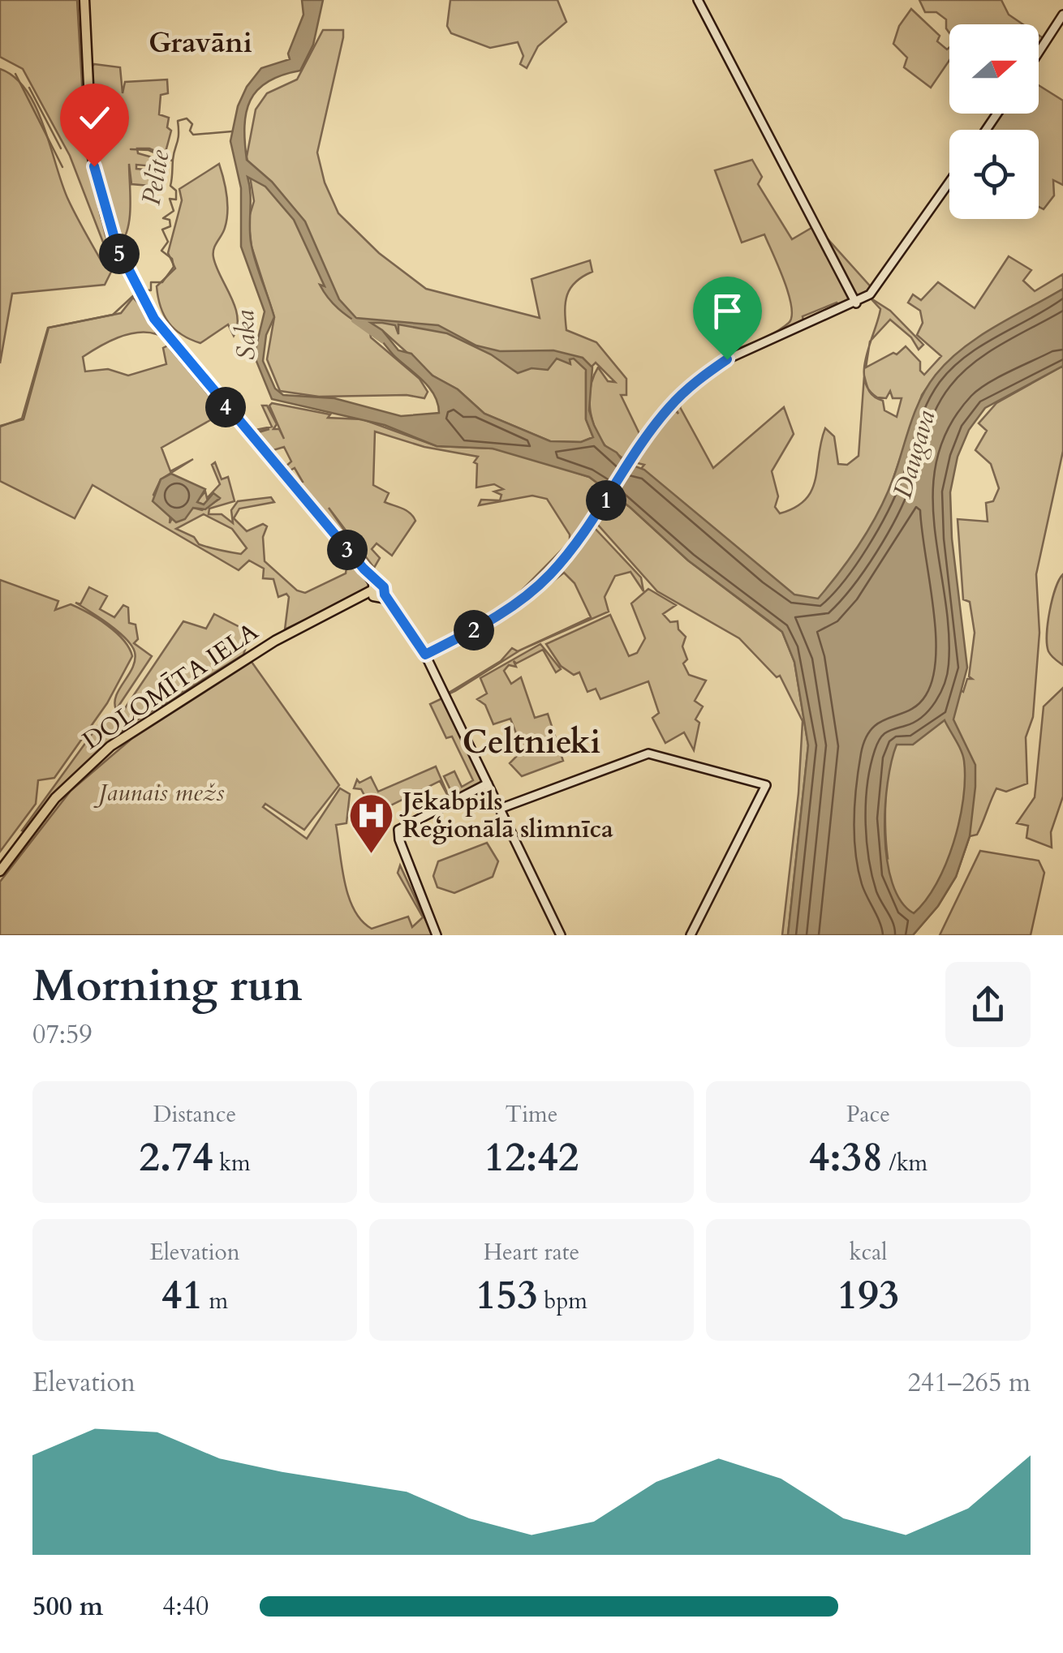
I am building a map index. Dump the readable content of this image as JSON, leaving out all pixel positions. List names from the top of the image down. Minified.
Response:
{"streets":{"main road":["DOLOMĪTA IELA"]},"districts":["Gravāni","Celtnieki"],"water":["Pelīte","Saka","Daugava"],"parks":["Jaunais mežs"],"places":{"hospital":["Jēkabpils Reģionālā slimnīca"]},"north":"right","page":{"pins":["5","4","1","3","2"],"heading":["Morning run","07:59"],"stats":[["Distance","2.74 km"],["Time","12:42"],["Pace","4:38 /km"],["Elevation","41 m"],["Heart rate","153 bpm"],["kcal","193"]],"chart":["Elevation","241–265 m"],"list":[{"name":"500 m","note":"4:40"}]}}
